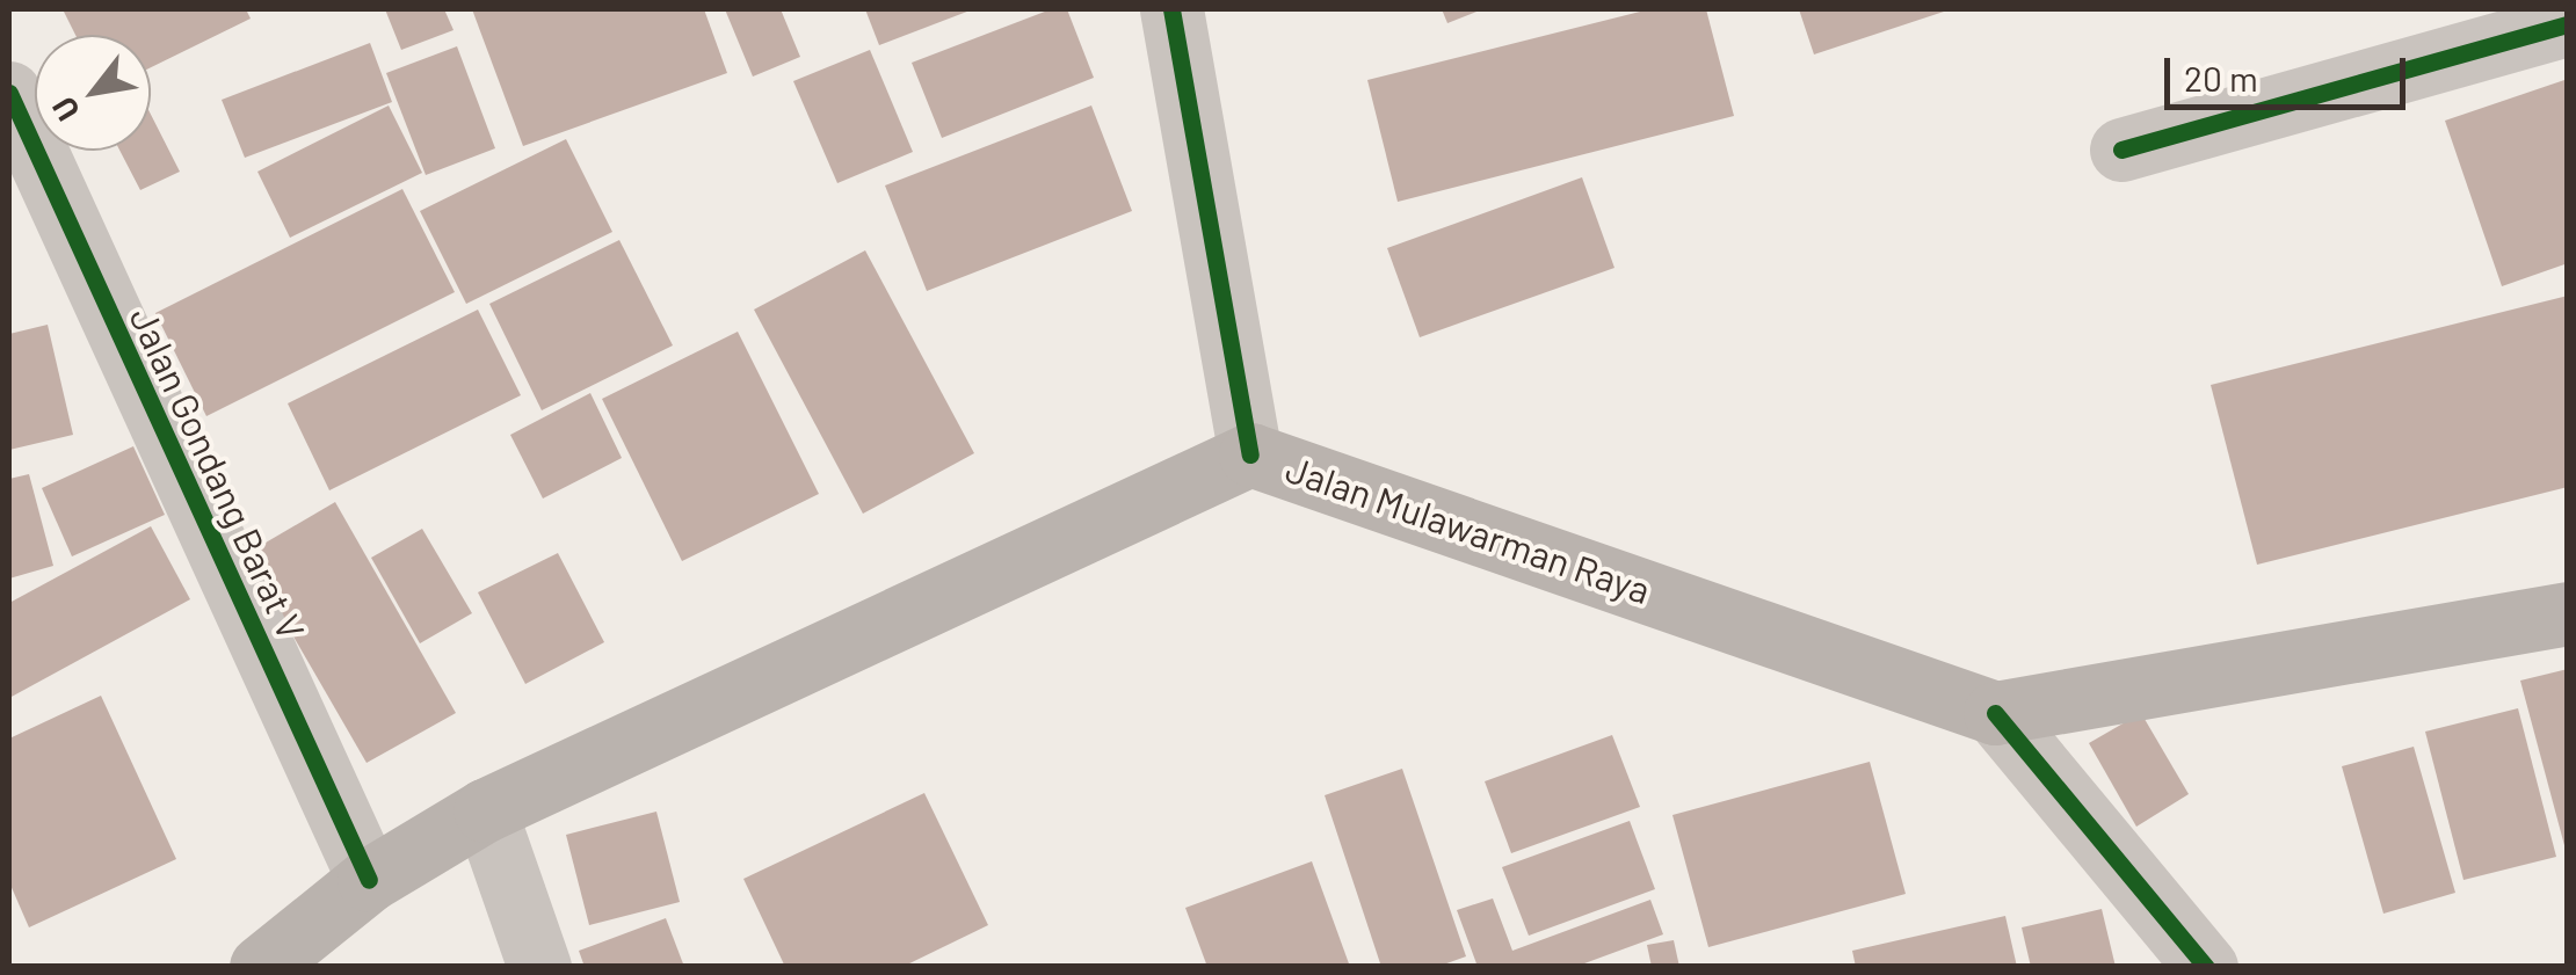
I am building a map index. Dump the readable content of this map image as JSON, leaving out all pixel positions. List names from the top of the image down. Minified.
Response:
{"streets":{"main road":["Jalan Mulawarman Raya"],"street":["Jalan Gondang Barat V"]},"crossings":[["Jalan Gondang Barat V","Jalan Mulawarman Raya"]],"scale_bar":"20 m","north":"bottom left"}
